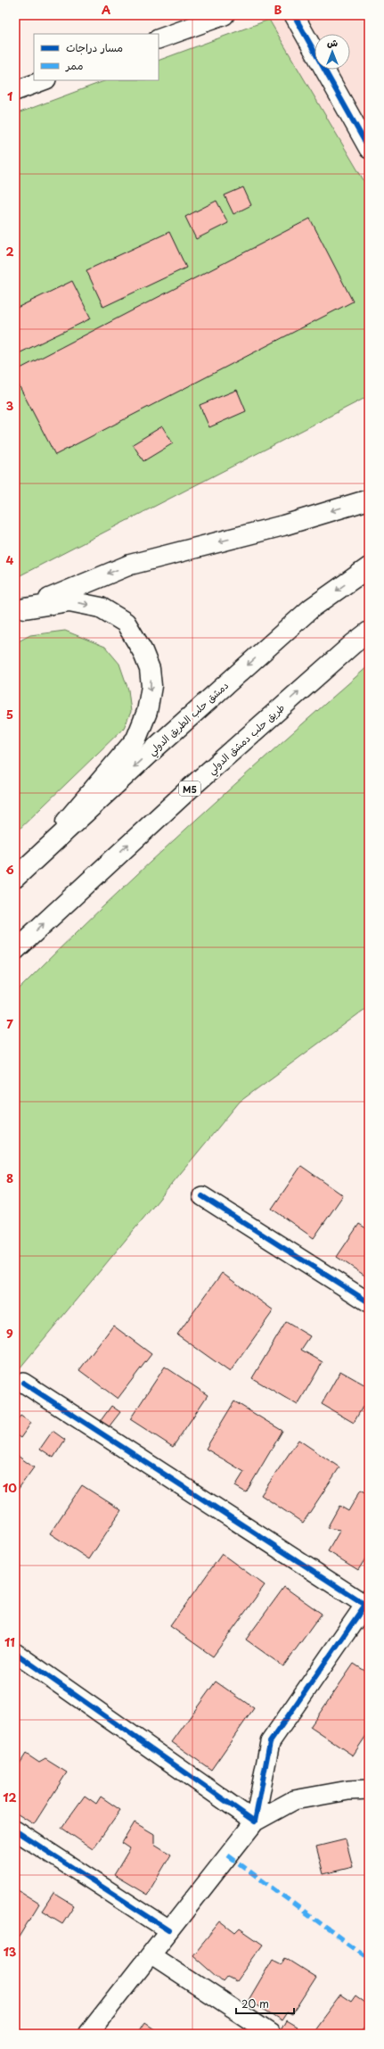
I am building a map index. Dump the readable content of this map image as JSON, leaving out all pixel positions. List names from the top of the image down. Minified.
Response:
{"streets":{"main road":["دمشق حلب الطريق الدولي","طريق حلب دمشق الدولي","M5"]},"one_way":["طريق حلب دمشق الدولي"],"legend":["مسار دراجات","ممر"],"scale_bar":"20 m","north":"top","grid":{"columns":["A","B"],"rows":["1","2","3","4","5","6","7","8","9","10","11","12","13"]}}
